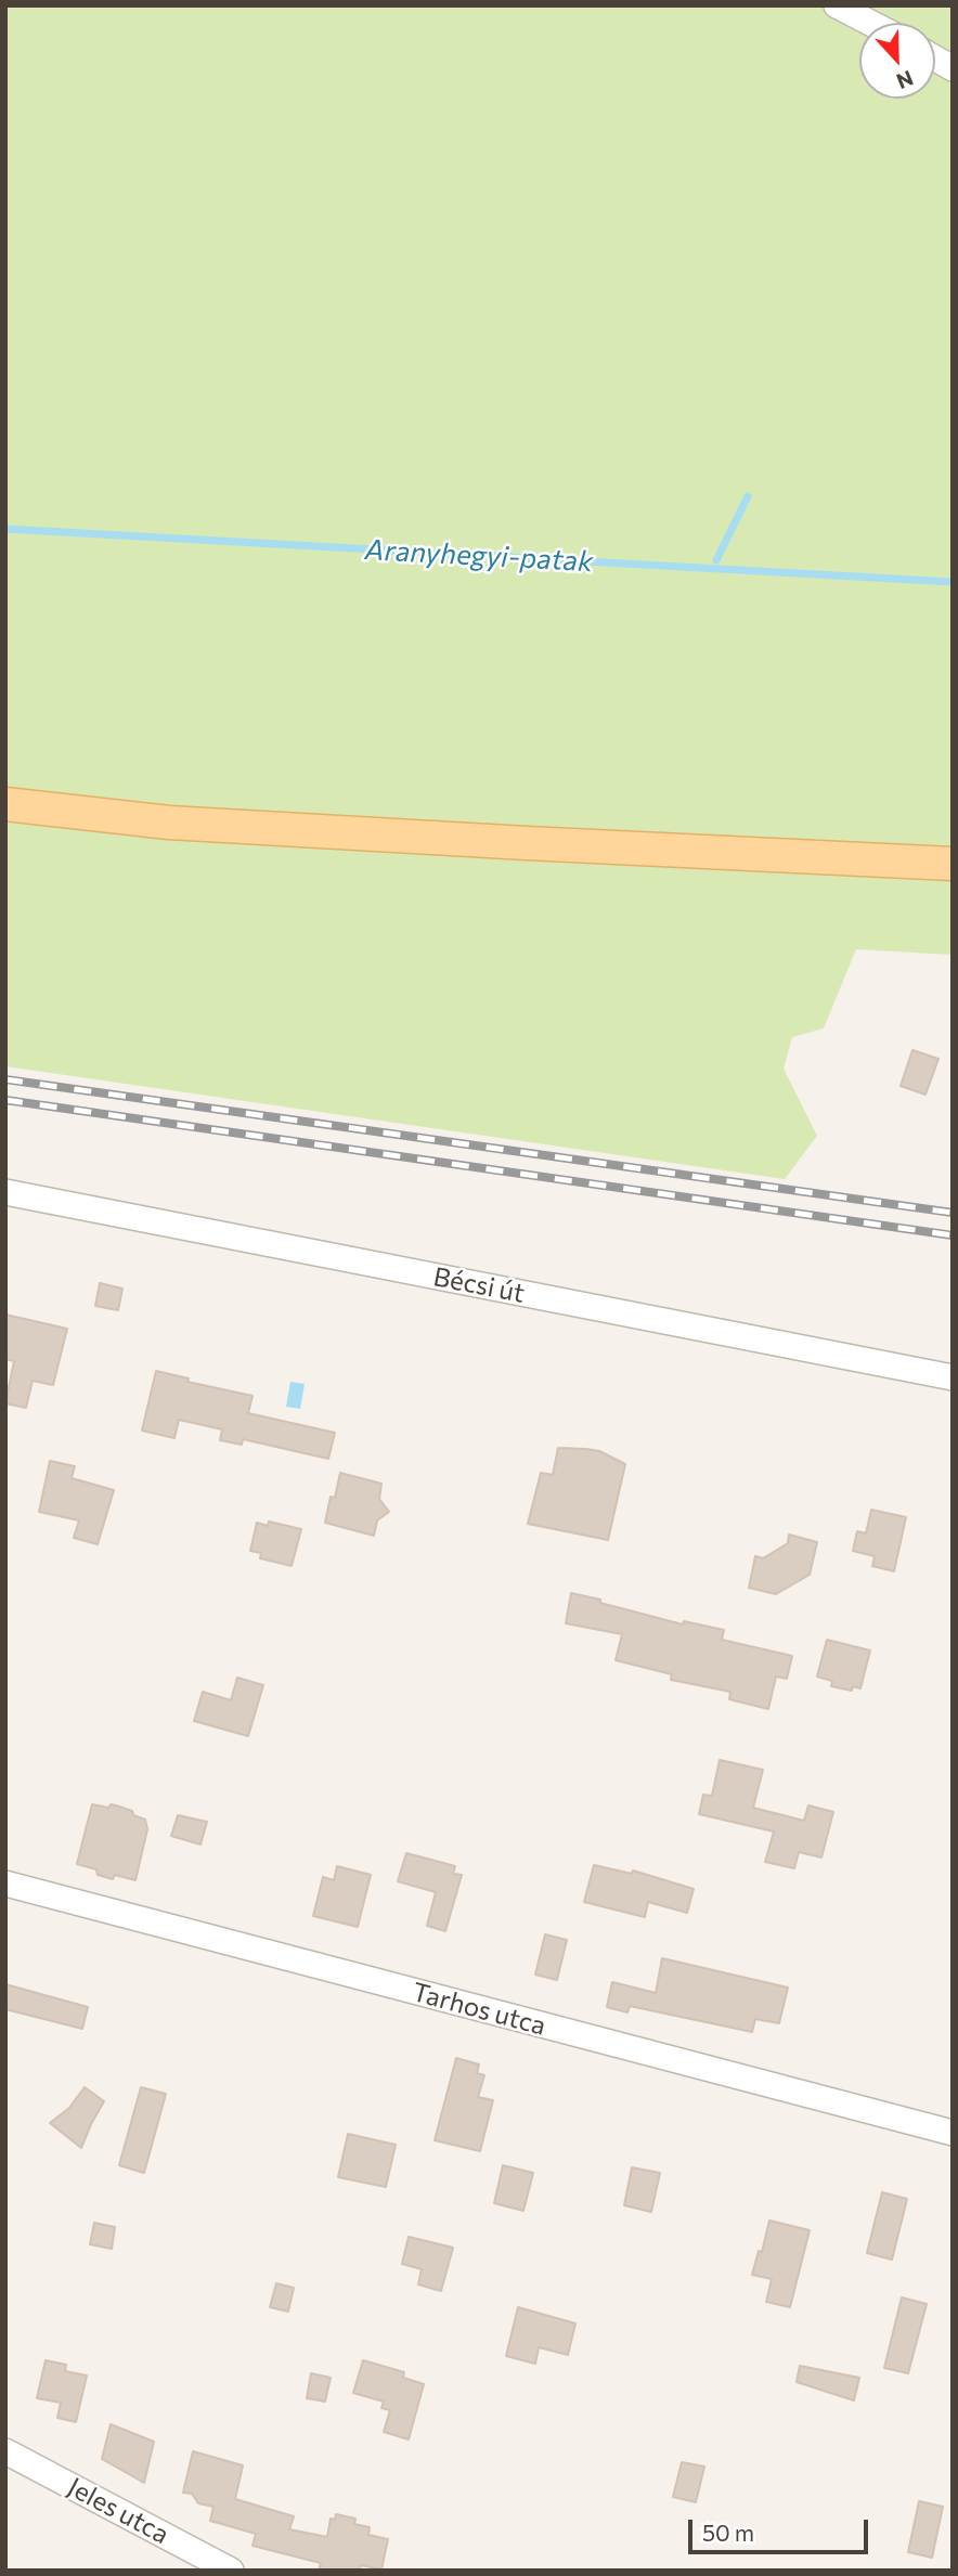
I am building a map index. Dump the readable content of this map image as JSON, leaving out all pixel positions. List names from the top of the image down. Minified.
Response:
{"streets":{"street":["Bécsi út","Tarhos utca","Jeles utca"]},"water":["Aranyhegyi-patak"],"scale_bar":"50 m","north":"bottom"}
